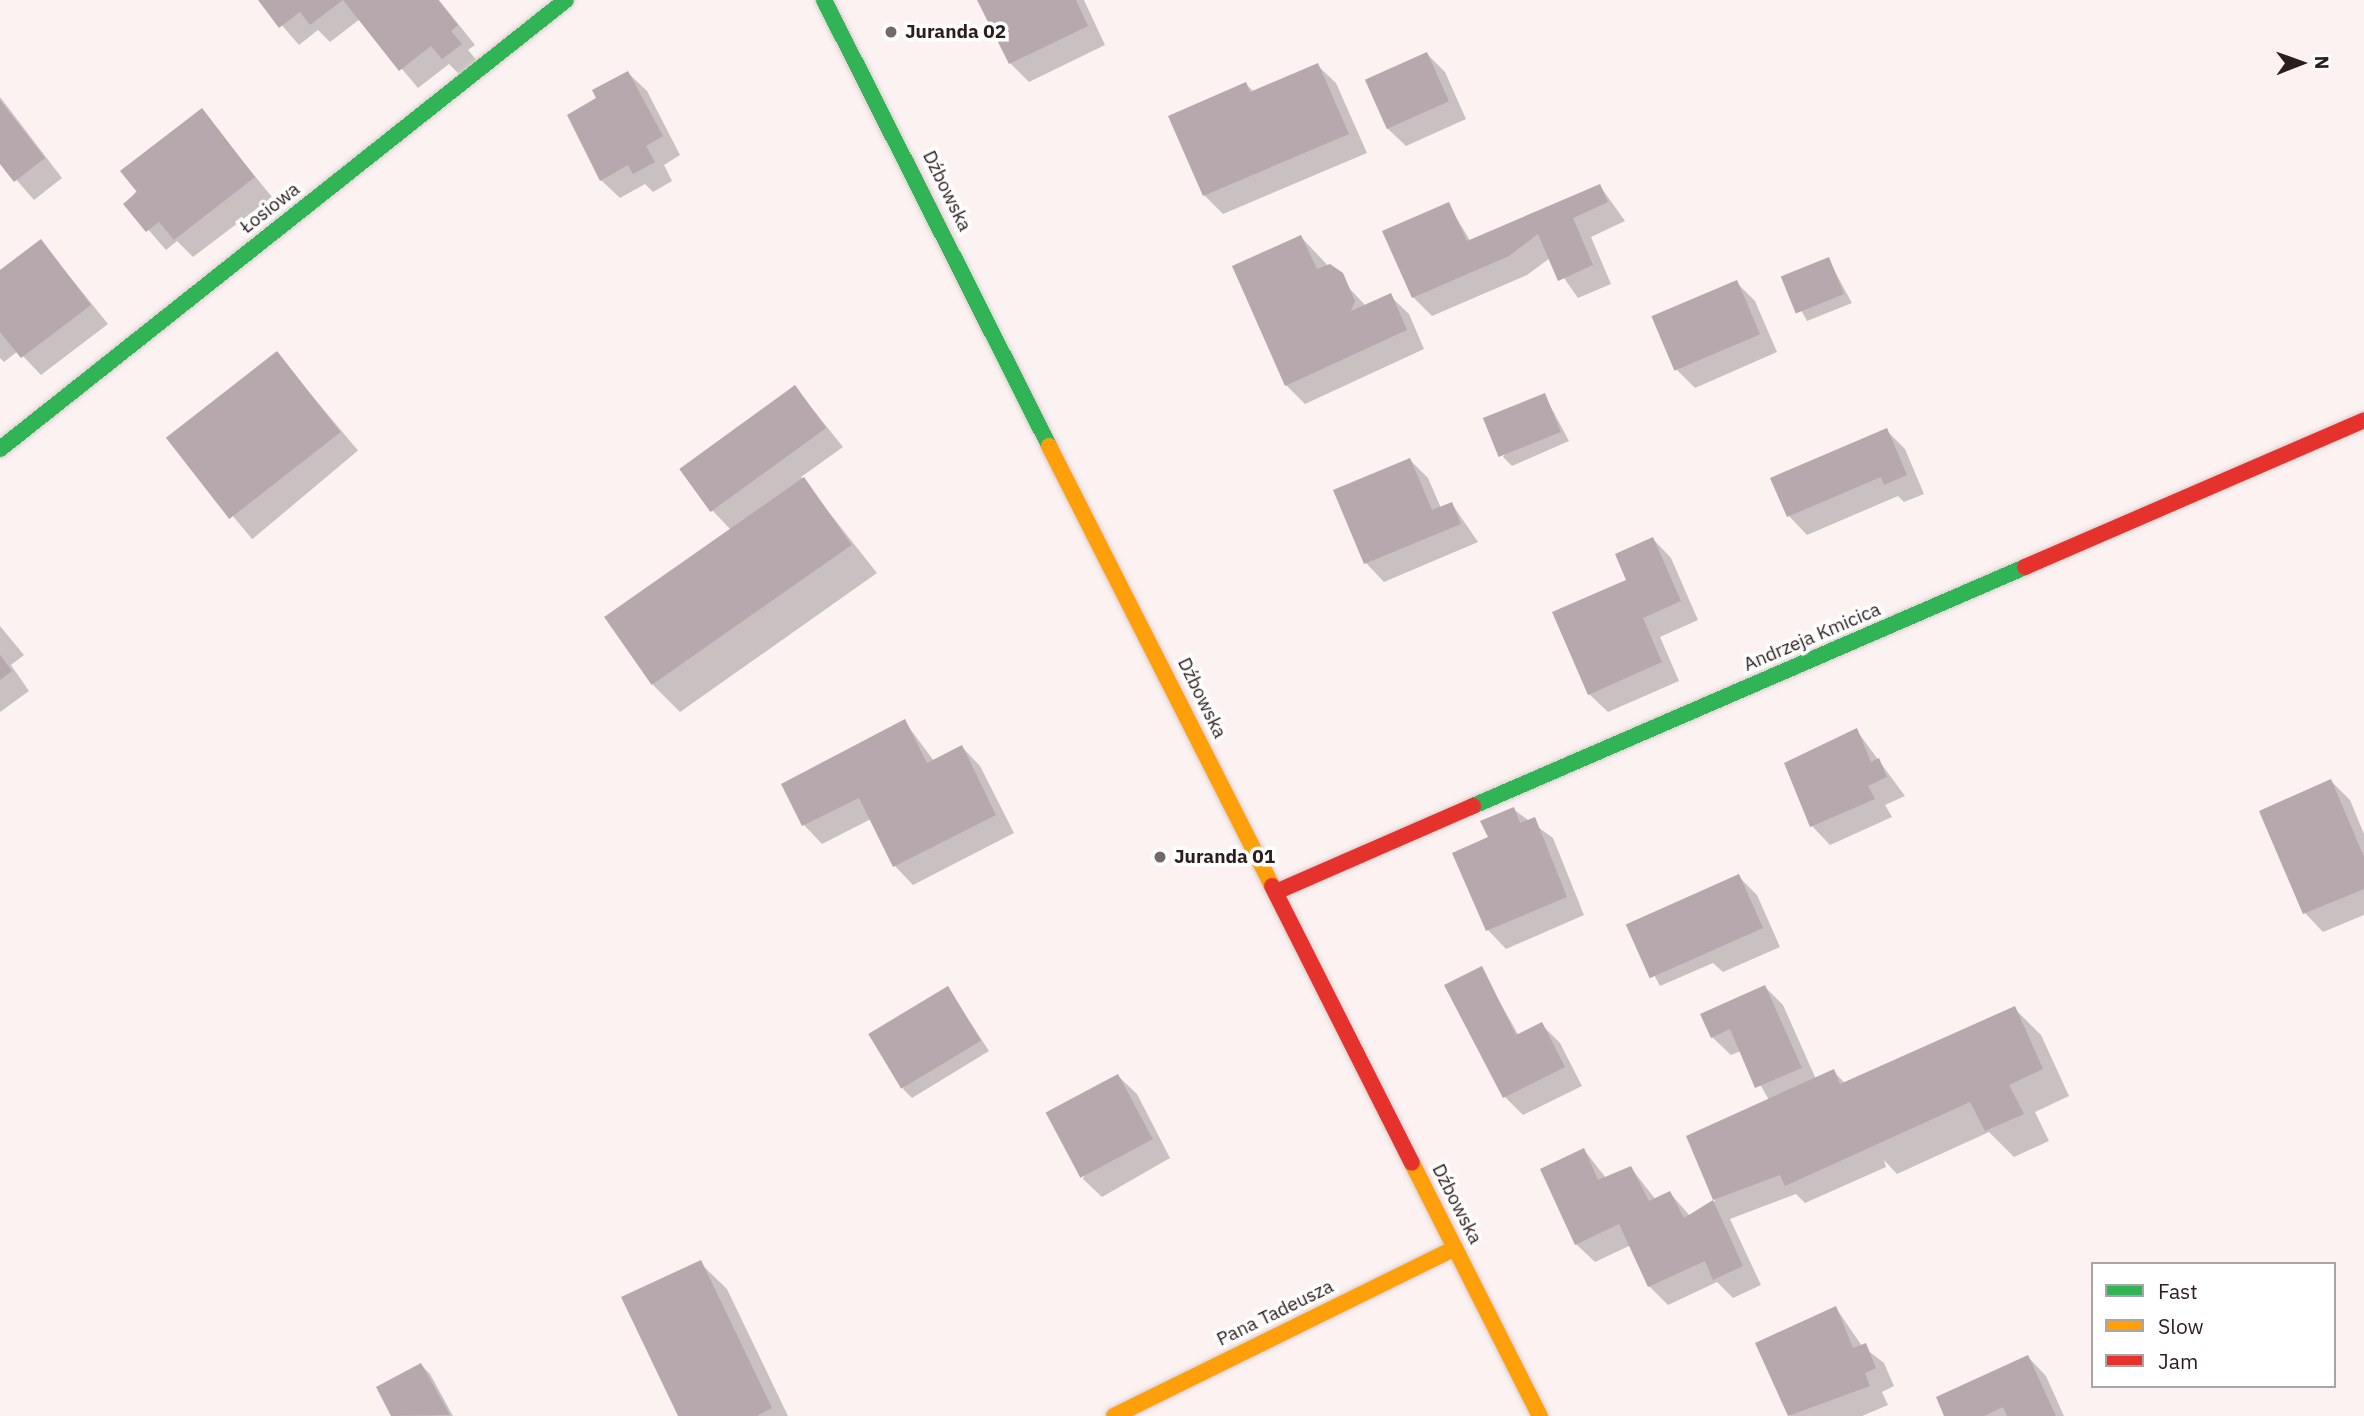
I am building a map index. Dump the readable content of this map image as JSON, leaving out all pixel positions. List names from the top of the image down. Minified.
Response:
{"streets":{"street":["Dźbowska","Łosiowa","Andrzeja Kmicica","Pana Tadeusza"]},"crossings":[["Dźbowska","Andrzeja Kmicica"],["Dźbowska","Pana Tadeusza"]],"places":["Juranda 02","Juranda 01"],"legend":["Fast","Slow","Jam"],"north":"right"}
